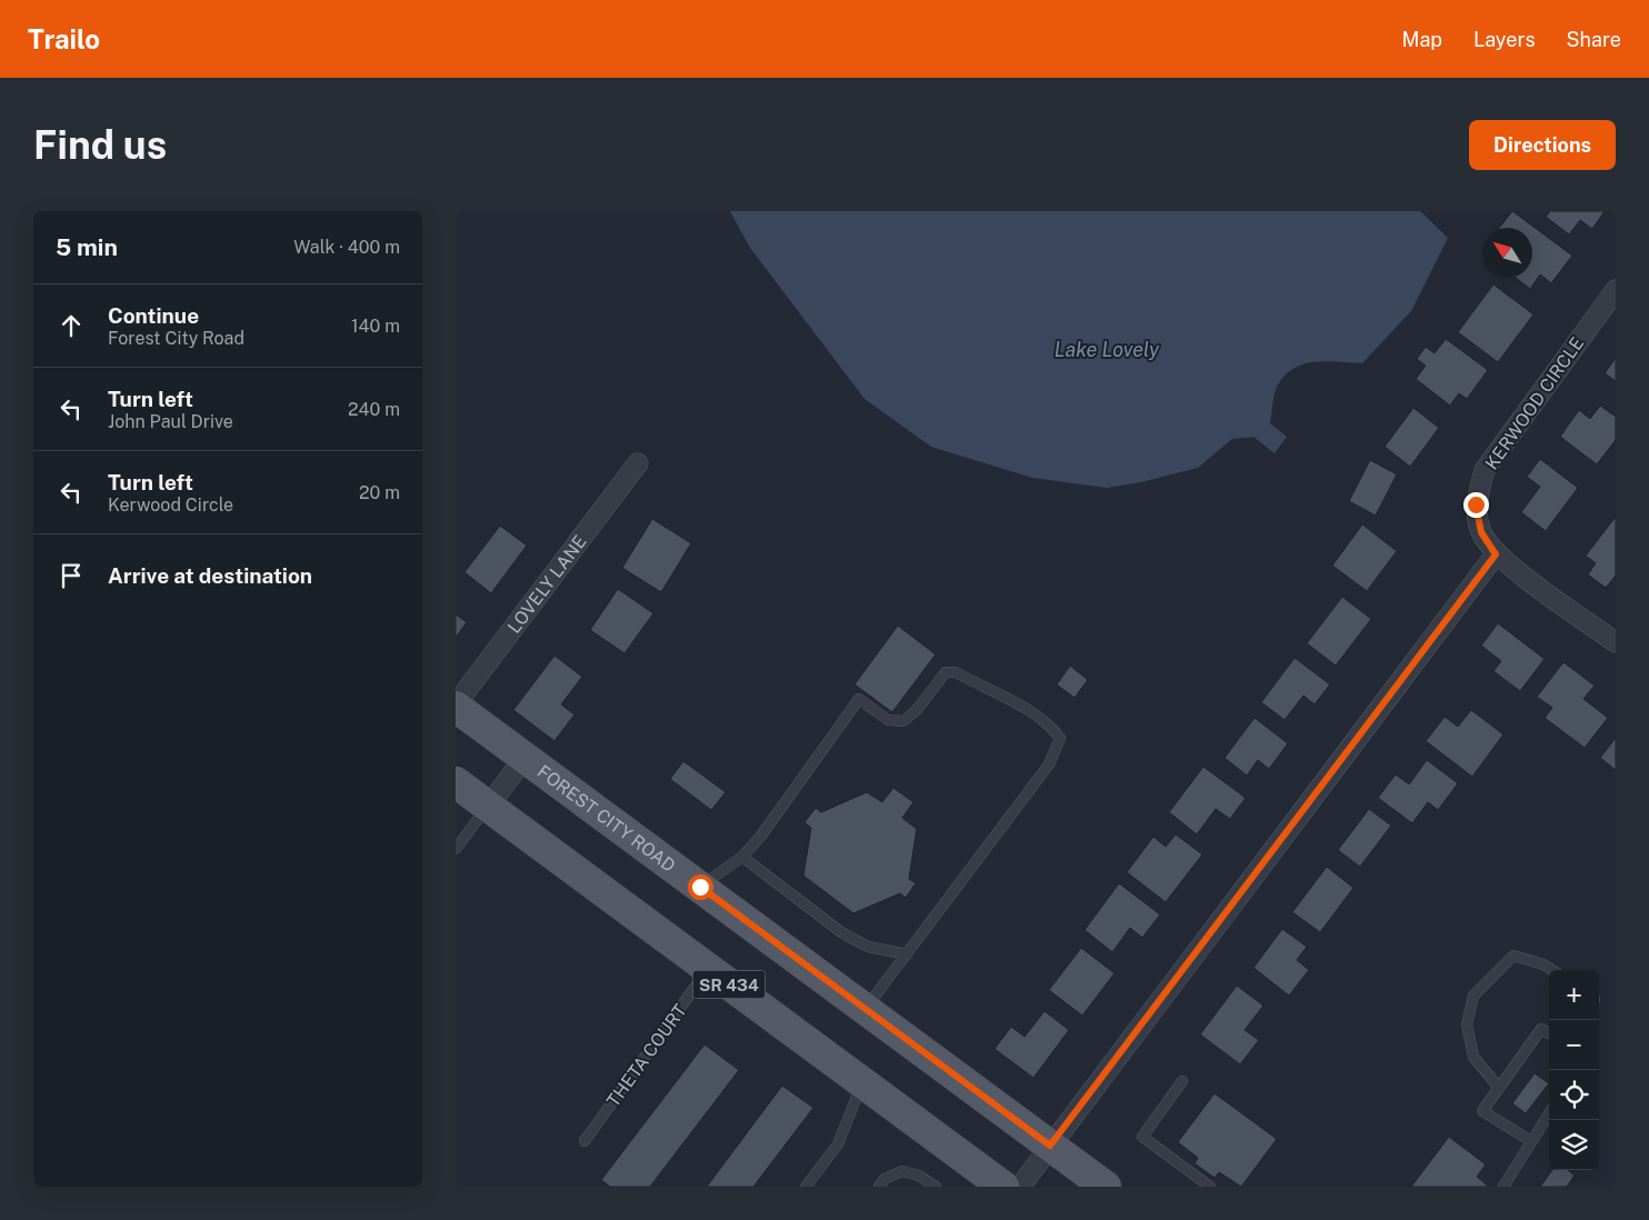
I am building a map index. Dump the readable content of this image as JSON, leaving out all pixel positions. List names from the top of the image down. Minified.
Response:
{"streets":{"main road":["FOREST CITY ROAD","SR 434"],"street":["KERWOOD CIRCLE","LOVELY LANE"],"lane":["THETA COURT"]},"crossings":[["LOVELY LANE","FOREST CITY ROAD"],["SR 434","THETA COURT"]],"water":["Lake Lovely"],"north":"top left","page":{"header":"Trailo","nav":["Map","Layers","Share"],"buttons":"Directions","title":"Find us","heading":["5 min","Walk · 400 m"],"list":[["Continue","Forest City Road","140 m"],["Turn left","John Paul Drive","240 m"],["Turn left","Kerwood Circle","20 m"],"Arrive at destination"],"map_buttons":["+","−"]}}
